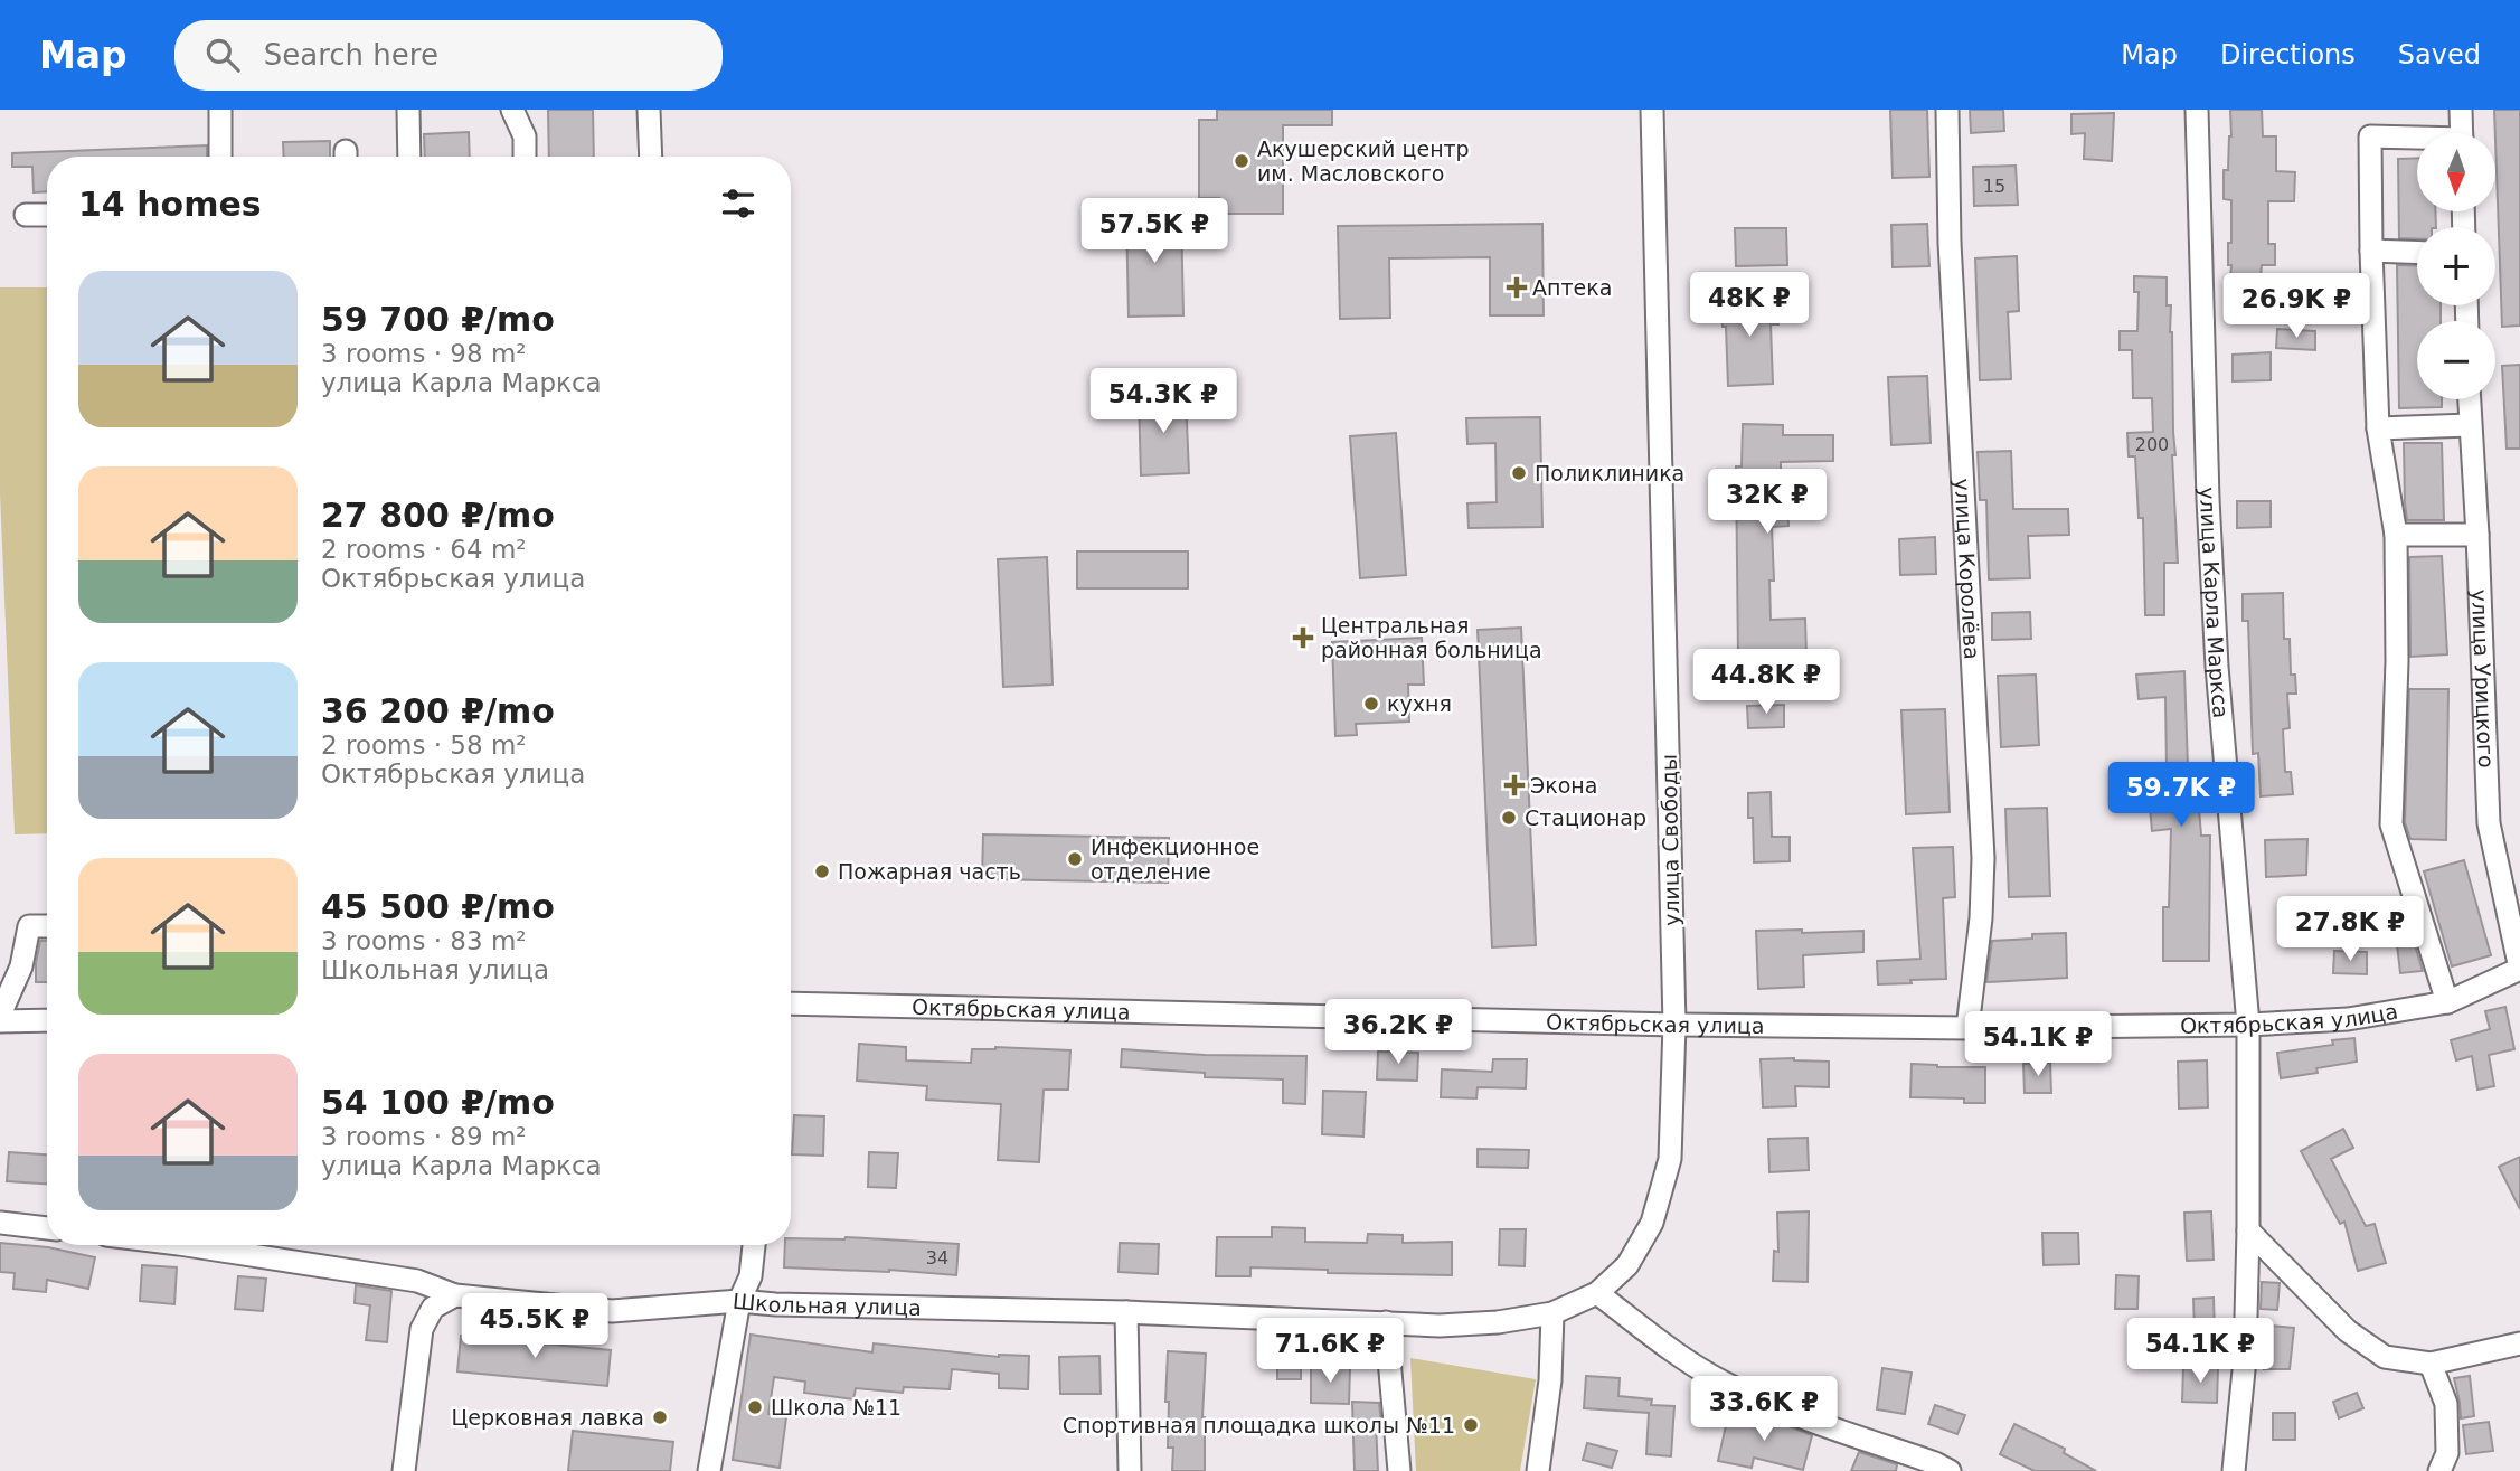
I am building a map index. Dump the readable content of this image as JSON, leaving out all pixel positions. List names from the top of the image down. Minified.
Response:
{"streets":{"street":["улица Королёва","улица Карла Маркса","улица Урицкого","улица Свободы","Октябрьская улица","Школьная улица"]},"crossings":[["улица Королёва","Октябрьская улица"],["улица Карла Маркса","Октябрьская улица"],["улица Урицкого","Октябрьская улица"],["улица Свободы","Октябрьская улица"],["улица Свободы","Школьная улица"]],"places":{"other":["Акушерский центр им. Масловского","Поликлиника","кухня","Стационар","Инфекционное отделение","Пожарная часть","Школа №11","Церковная лавка","Спортивная площадка школы №11"],"health":["Аптека","Центральная районная больница","Экона"]},"house_numbers":["15","200","34"],"north":"bottom","page":{"header":"Map","search":"Search here","nav":["Map","Directions","Saved"],"map_buttons":["+","−"],"heading":"14 homes","price":["57.5K ₽","48K ₽","26.9K ₽","54.3K ₽","32K ₽","44.8K ₽","59.7K ₽","27.8K ₽","36.2K ₽","54.1K ₽","45.5K ₽","71.6K ₽","54.1K ₽","33.6K ₽"],"list":[{"name":"59 700 ₽/mo","note":"3 rooms · 98 m² · улица Карла Маркса"},{"name":"27 800 ₽/mo","note":"2 rooms · 64 m² · Октябрьская улица"},{"name":"36 200 ₽/mo","note":"2 rooms · 58 m² · Октябрьская улица"},{"name":"45 500 ₽/mo","note":"3 rooms · 83 m² · Школьная улица"},{"name":"54 100 ₽/mo","note":"3 rooms · 89 m² · улица Карла Маркса"}]}}
